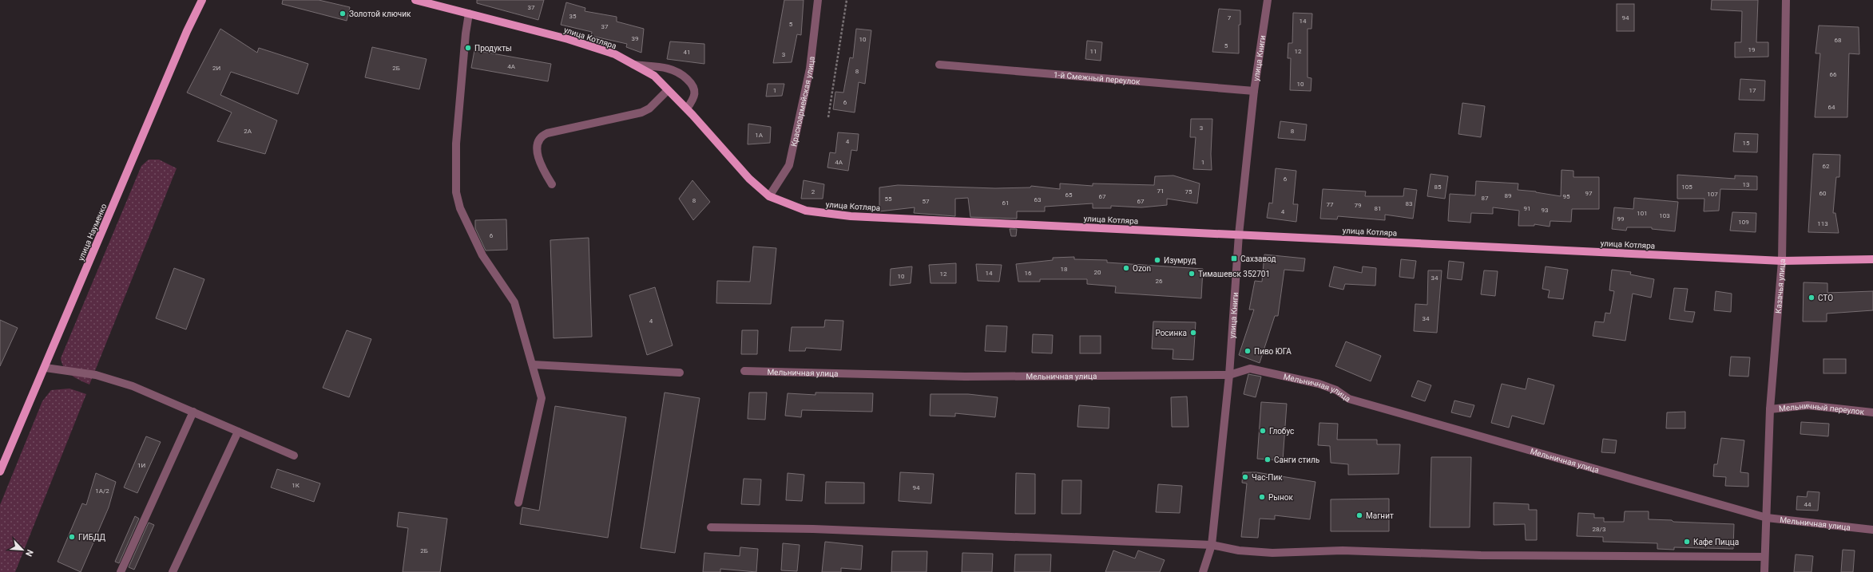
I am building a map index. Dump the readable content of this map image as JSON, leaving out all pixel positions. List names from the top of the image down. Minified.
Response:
{"streets":{"main road":["улица Котляра","улица Науменко"],"street":["улица Книги","1-й Смежный переулок","Красноармейская улица","Казачья улица","Мельничная улица","Мельничный переулок"]},"crossings":[["улица Котляра","улица Книги"],["улица Котляра","Красноармейская улица"],["улица Котляра","Казачья улица"],["улица Книги","1-й Смежный переулок"],["улица Книги","Мельничная улица"],["Казачья улица","Мельничная улица"],["Казачья улица","Мельничный переулок"]],"places":{"other":["Золотой ключик","Продукты","Изумруд","Ozon","Тимашевск 352701","СТО","Росинка","Пиво ЮГА","Глобус","Санги стиль","Час-Пик","Рынок","Магнит","ГИБДД","Кафе Пицца"],"transit":["Сахзавод"]},"house_numbers":["37","35","7","94","14","5","37","39","10","68","5","19","11","12","41","3","4А","2И","2Б","8","66","10","1","17","6","64","3","2А","8","1А","4","15","4А","1","62","6","13","85","105","71","2","75","97","60","107","65","89","67","95","87","55","63","8","57","67","61","83","77","79","81","91","93","4","101","103","99","109","113","6","18","20","14","16","12","10","34","26","34","4","1И","1К","94","1А/2","44","28/3","2Б"],"north":"bottom right"}
